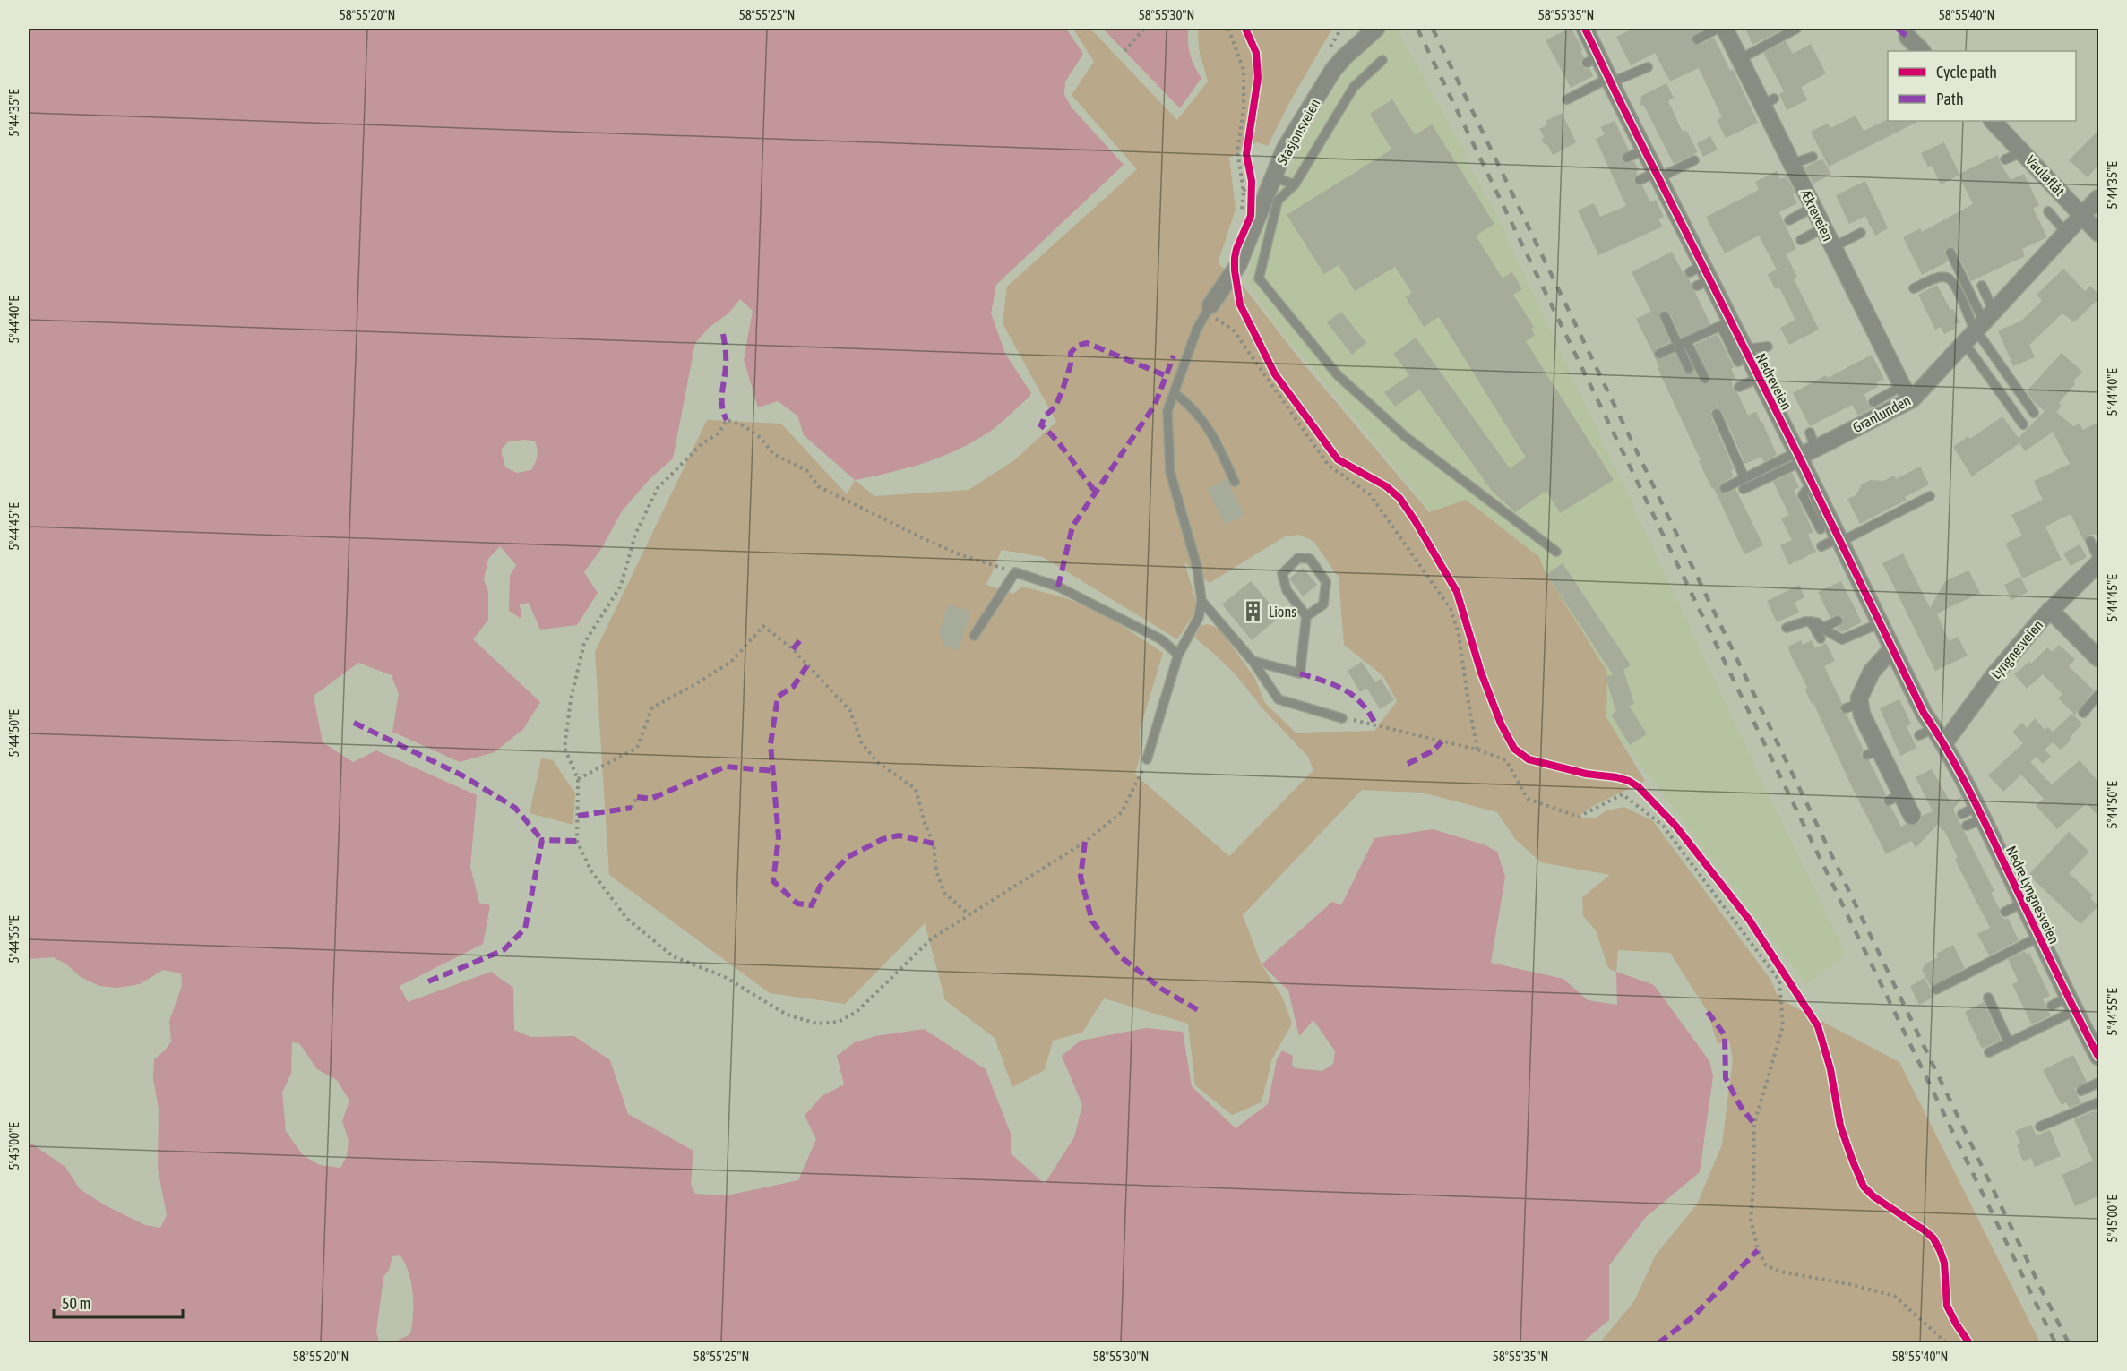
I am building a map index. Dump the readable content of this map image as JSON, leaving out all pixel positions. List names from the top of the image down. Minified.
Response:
{"streets":{"street":["Stasjonsveien","Vaulaflåt","Ækreveien","Nedreveien","Granlunden","Lyngnesveien","Nedre Lyngnesveien"]},"crossings":[["Vaulaflåt","Granlunden"],["Ækreveien","Granlunden"],["Nedreveien","Granlunden"],["Nedreveien","Lyngnesveien"],["Nedreveien","Nedre Lyngnesveien"],["Lyngnesveien","Nedre Lyngnesveien"]],"places":{"building":["Lions"]},"legend":["Cycle path","Path"],"scale_bar":"50 m","coordinates":["58°55'20\"N","58°55'25\"N","58°55'30\"N","58°55'35\"N","58°55'40\"N","5°44'35\"E","5°44'40\"E","5°44'45\"E","5°44'50\"E","5°44'55\"E","5°45'00\"E"]}
